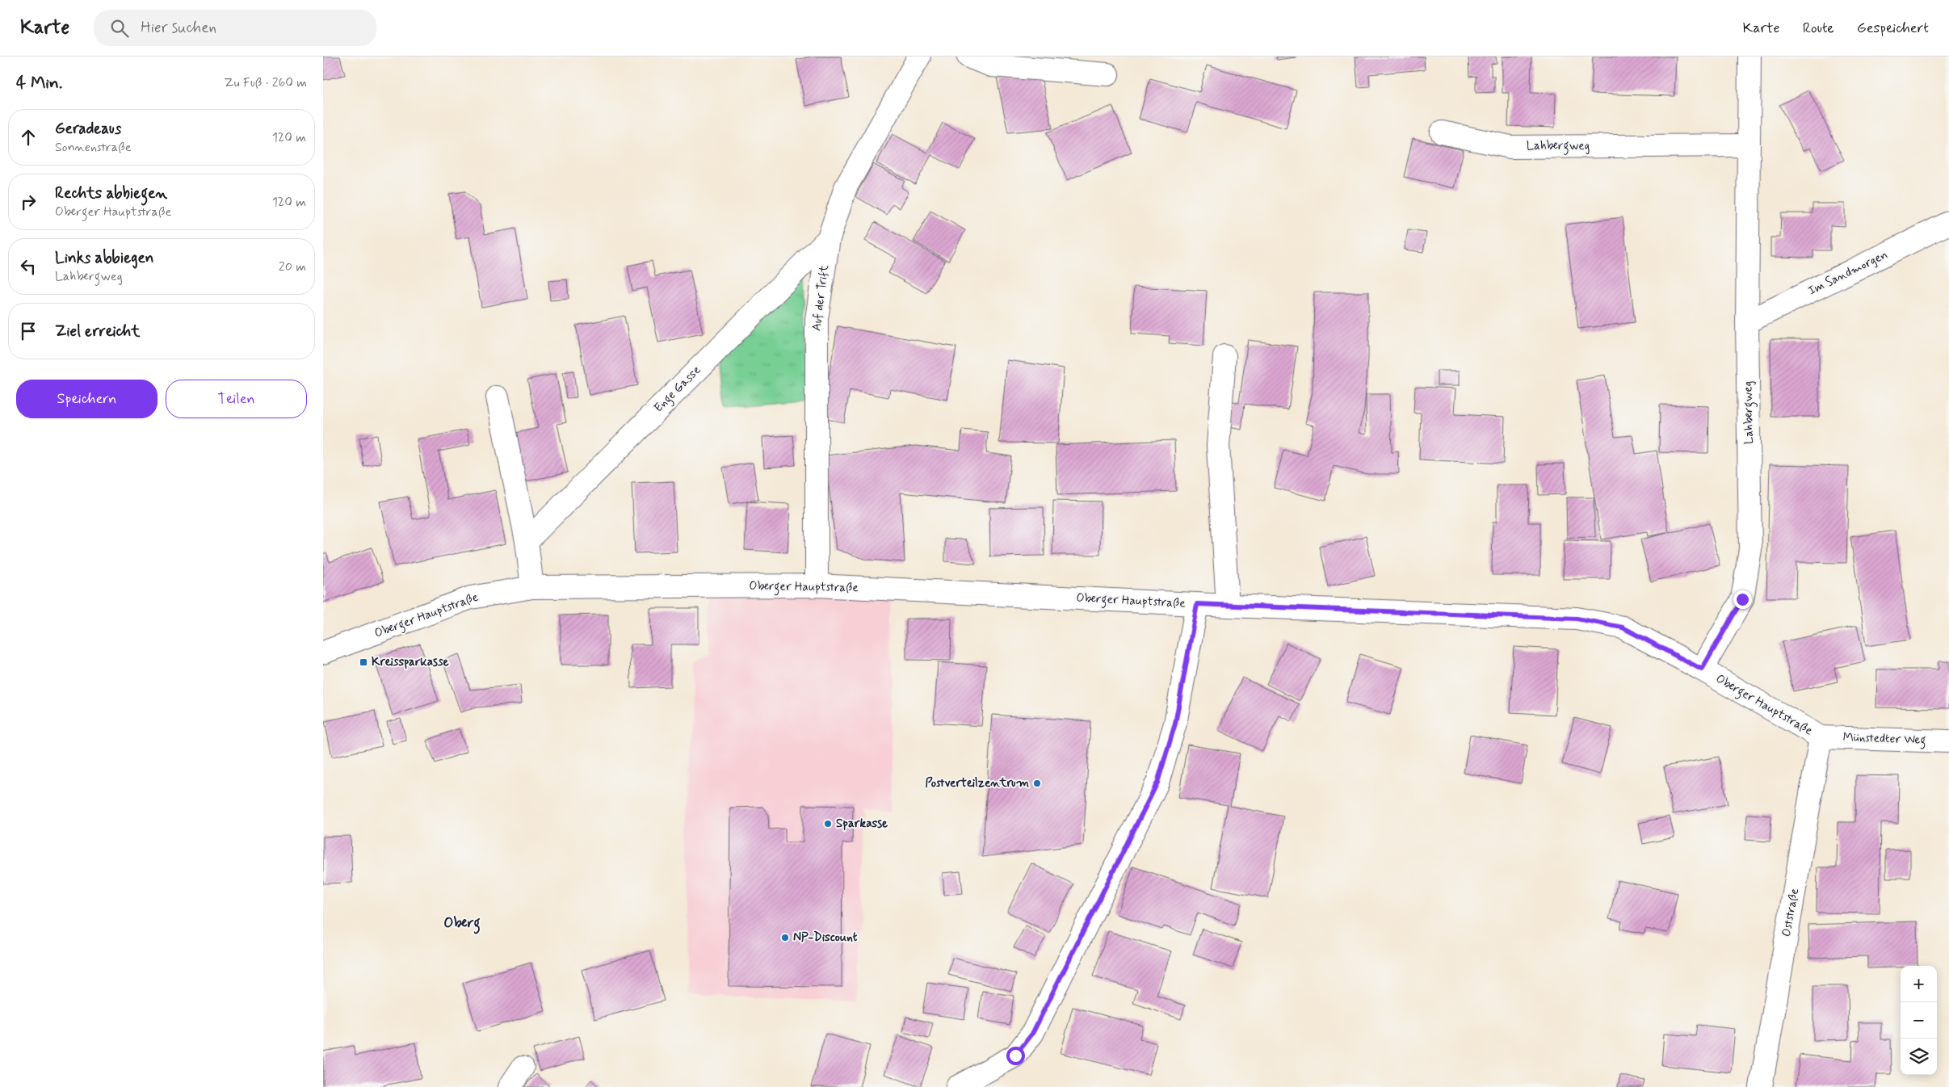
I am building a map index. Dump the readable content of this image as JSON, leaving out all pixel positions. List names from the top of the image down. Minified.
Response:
{"streets":{"street":["Lahbergweg","Im Sandmorgen","Auf der Trift","Enge Gasse","Oberger Hauptstraße","Münstedter Weg","Oststraße"]},"crossings":[["Lahbergweg","Im Sandmorgen"],["Lahbergweg","Oberger Hauptstraße"],["Auf der Trift","Enge Gasse"],["Auf der Trift","Oberger Hauptstraße"],["Oberger Hauptstraße","Münstedter Weg"],["Oberger Hauptstraße","Oststraße"],["Münstedter Weg","Oststraße"]],"districts":["Oberg"],"places":{"transit":["Kreissparkasse"],"other":["Postverteilzentrum","Sparkasse","NP-Discount"]},"page":{"header":"Karte","search":"Hier suchen","nav":["Karte","Route","Gespeichert"],"heading":["4 Min.","Zu Fuß · 260 m"],"list":[["Geradeaus","Sonnenstraße","120 m"],["Rechts abbiegen","Oberger Hauptstraße","120 m"],["Links abbiegen","Lahbergweg","20 m"],"Ziel erreicht"],"buttons":["Speichern","Teilen"],"map_buttons":["+","−"]}}
